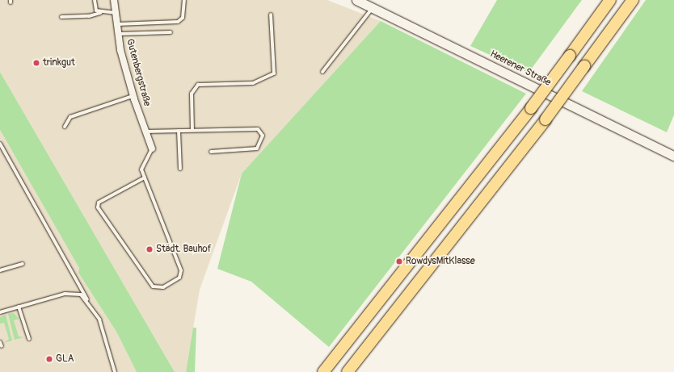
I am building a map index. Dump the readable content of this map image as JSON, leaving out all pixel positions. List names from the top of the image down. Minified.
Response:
{"streets":{"main road":["Heerener Straße"],"street":["Gutenbergstraße"]},"places":["trinkgut","Städt. Bauhof","RowdysMitKlasse","GLA"]}
